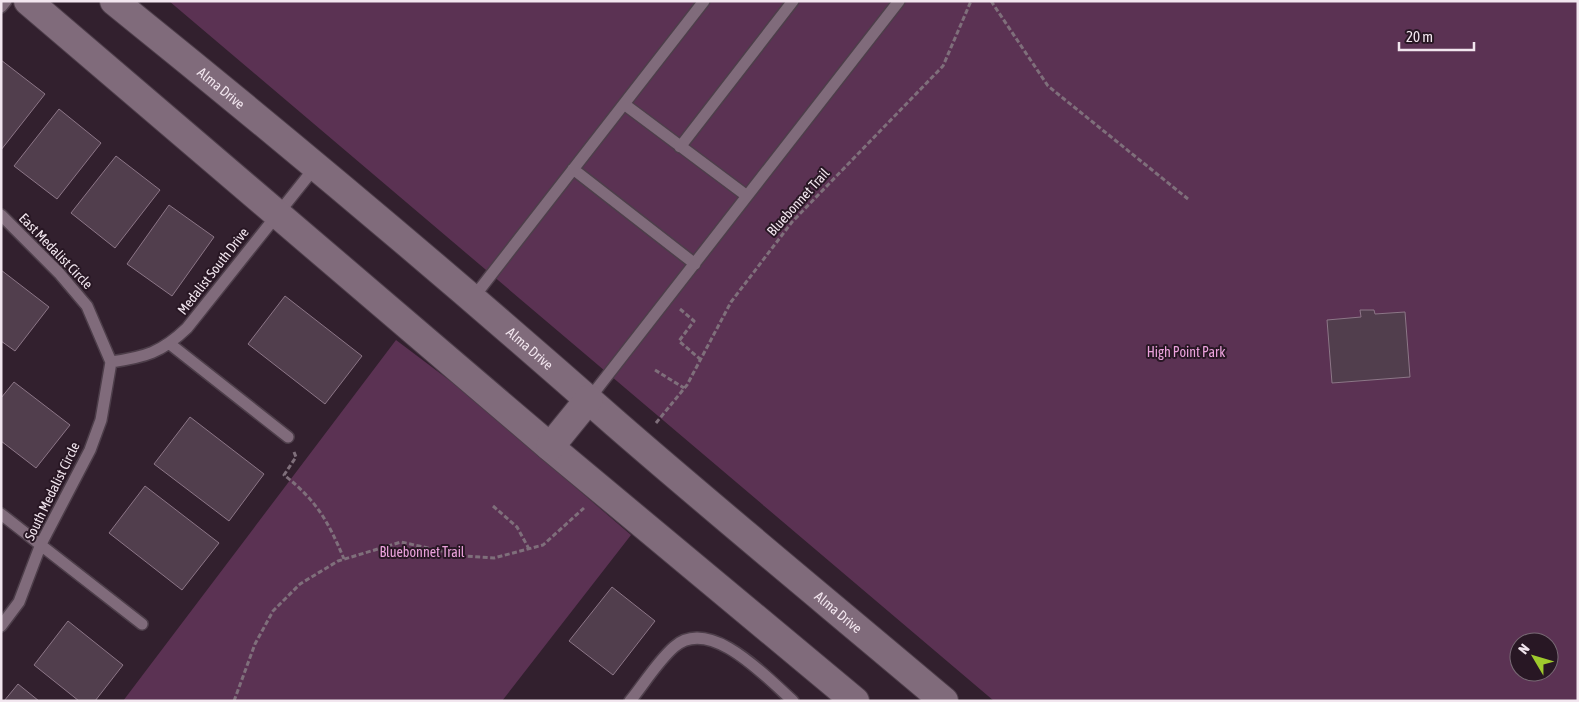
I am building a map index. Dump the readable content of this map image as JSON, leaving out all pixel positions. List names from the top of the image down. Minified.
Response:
{"streets":{"main road":["Alma Drive"],"lane":["East Medalist Circle","Medalist South Drive","South Medalist Circle"],"path":["Bluebonnet Trail"]},"crossings":[["Alma Drive","Medalist South Drive"],["East Medalist Circle","Medalist South Drive"],["East Medalist Circle","South Medalist Circle"],["Medalist South Drive","South Medalist Circle"]],"parks":["High Point Park","Bluebonnet Trail"],"scale_bar":"20 m","north":"top left"}
